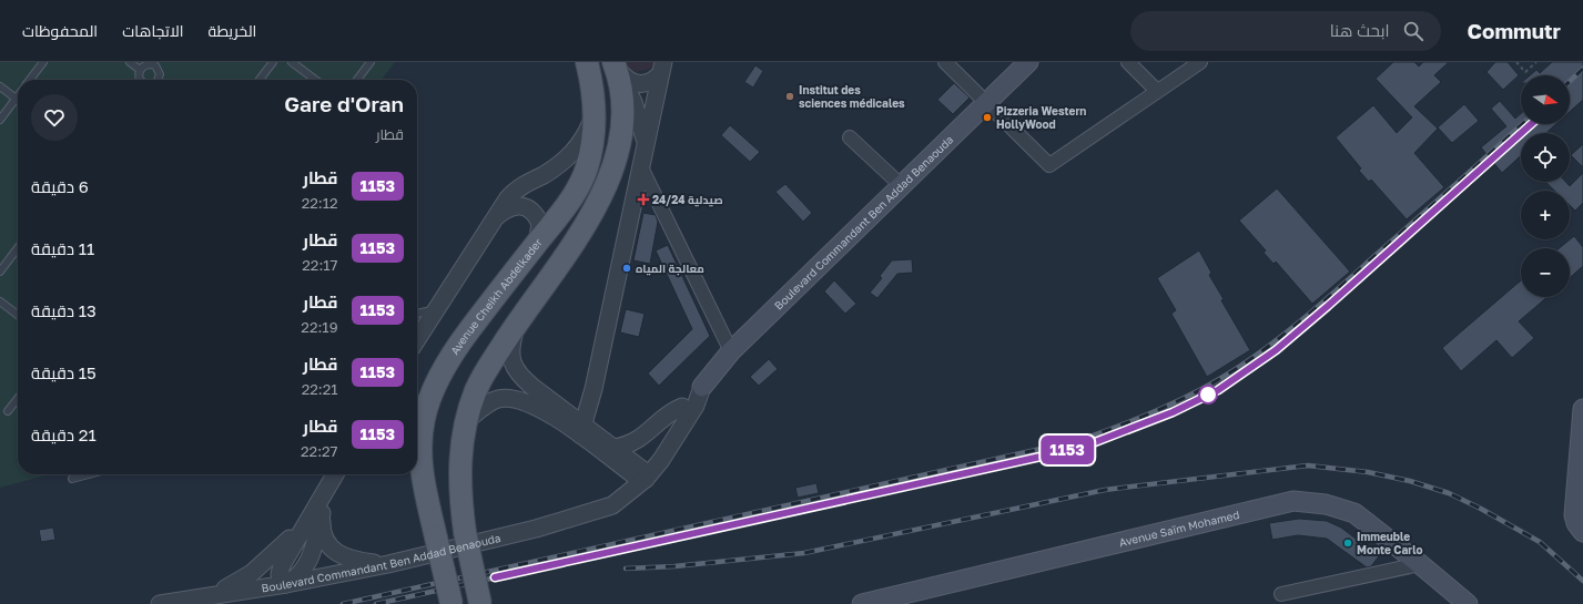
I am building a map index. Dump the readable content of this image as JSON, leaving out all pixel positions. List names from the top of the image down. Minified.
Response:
{"streets":{"main road":["Boulevard Commandant Ben Addad Benaouda","Avenue Cheikh Abdelkader","Avenue Saïm Mohamed"]},"places":{"other":["Institut des sciences médicales","Pizzeria Western HollyWood","معالجة المياه","Immeuble Monte Carlo"],"health":["صيدلية 24/24"]},"north":"right","page":{"header":"Commutr","search":"ابحث هنا","nav":["الخريطة","الاتجاهات","المحفوظات"],"on_map":"1153","map_buttons":["+","−"],"heading":["Gare d'Oran","قطار"],"list":[{"mark":"1153","name":"قطار","note":"22:12","value":"6 دقيقة"},{"mark":"1153","name":"قطار","note":"22:17","value":"11 دقيقة"},{"mark":"1153","name":"قطار","note":"22:19","value":"13 دقيقة"},{"mark":"1153","name":"قطار","note":"22:21","value":"15 دقيقة"},{"mark":"1153","name":"قطار","note":"22:27","value":"21 دقيقة"}]}}
